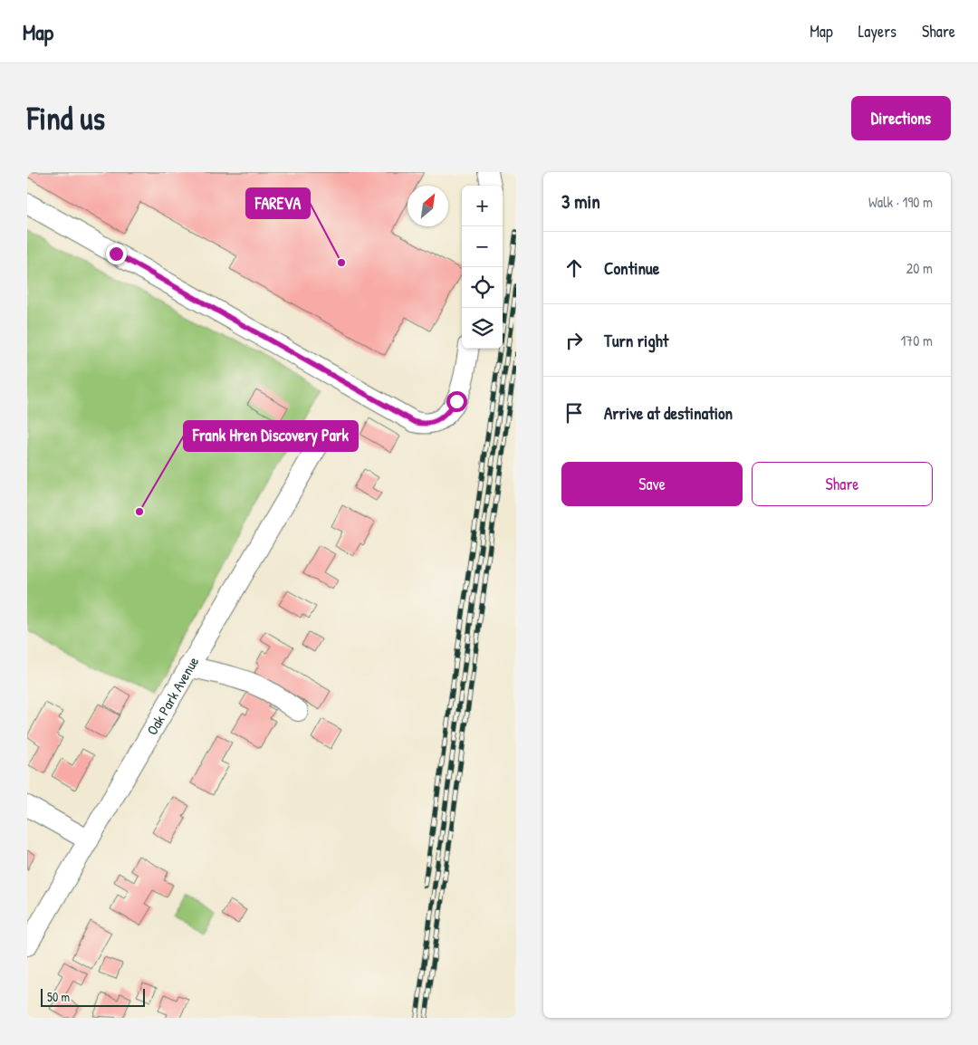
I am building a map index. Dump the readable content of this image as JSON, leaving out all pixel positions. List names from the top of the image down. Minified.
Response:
{"streets":{"street":["Oak Park Avenue"]},"places":["FAREVA","Frank Hren Discovery Park"],"scale_bar":"50 m","north":"top right","page":{"header":"Map","nav":["Map","Layers","Share"],"buttons":["Directions",["Save","Share"]],"title":"Find us","heading":["3 min","Walk · 190 m"],"map_buttons":["+","−"],"list":[["Continue","20 m"],["Turn right","170 m"],"Arrive at destination"],"scale":"50 m"}}
